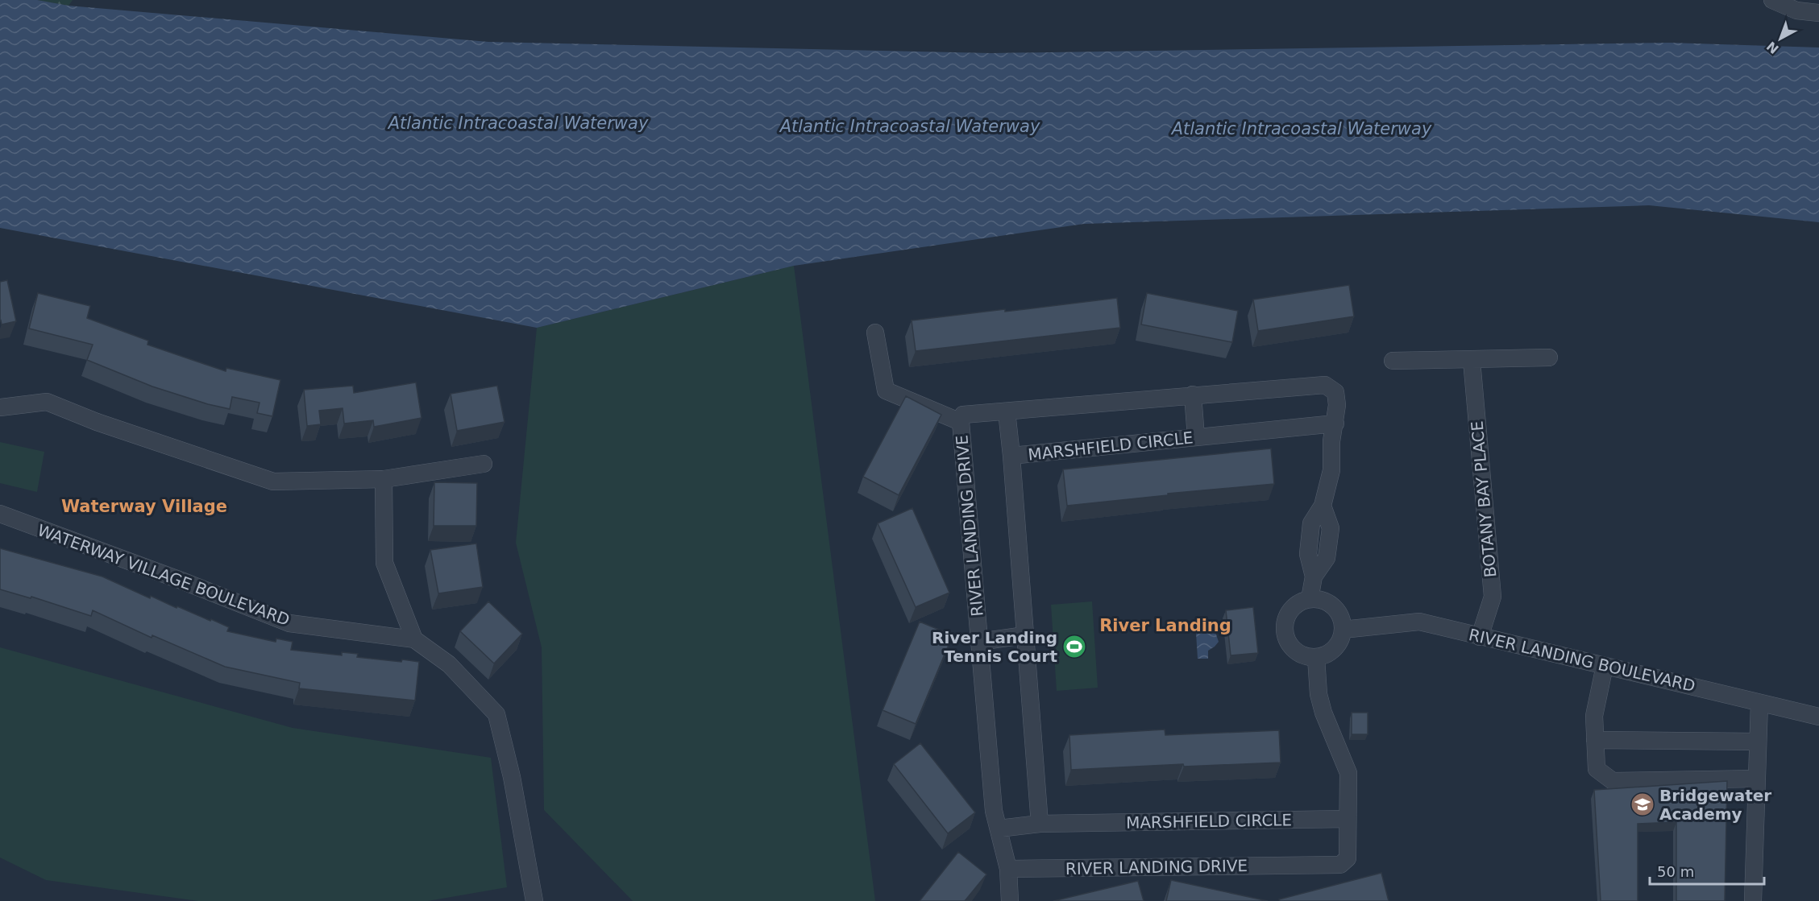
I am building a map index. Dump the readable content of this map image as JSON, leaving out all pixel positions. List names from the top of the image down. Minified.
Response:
{"streets":{"street":["MARSHFIELD CIRCLE","BOTANY BAY PLACE","RIVER LANDING DRIVE","WATERWAY VILLAGE BOULEVARD","RIVER LANDING BOULEVARD"]},"crossings":[["MARSHFIELD CIRCLE","RIVER LANDING DRIVE"],["BOTANY BAY PLACE","RIVER LANDING BOULEVARD"],["RIVER LANDING DRIVE","RIVER LANDING BOULEVARD"]],"districts":["Waterway Village","River Landing"],"water":["Atlantic Intracoastal Waterway"],"places":{"sports":["River Landing Tennis Court"],"school or university":["Bridgewater Academy"]},"scale_bar":"50 m","north":"bottom left"}
